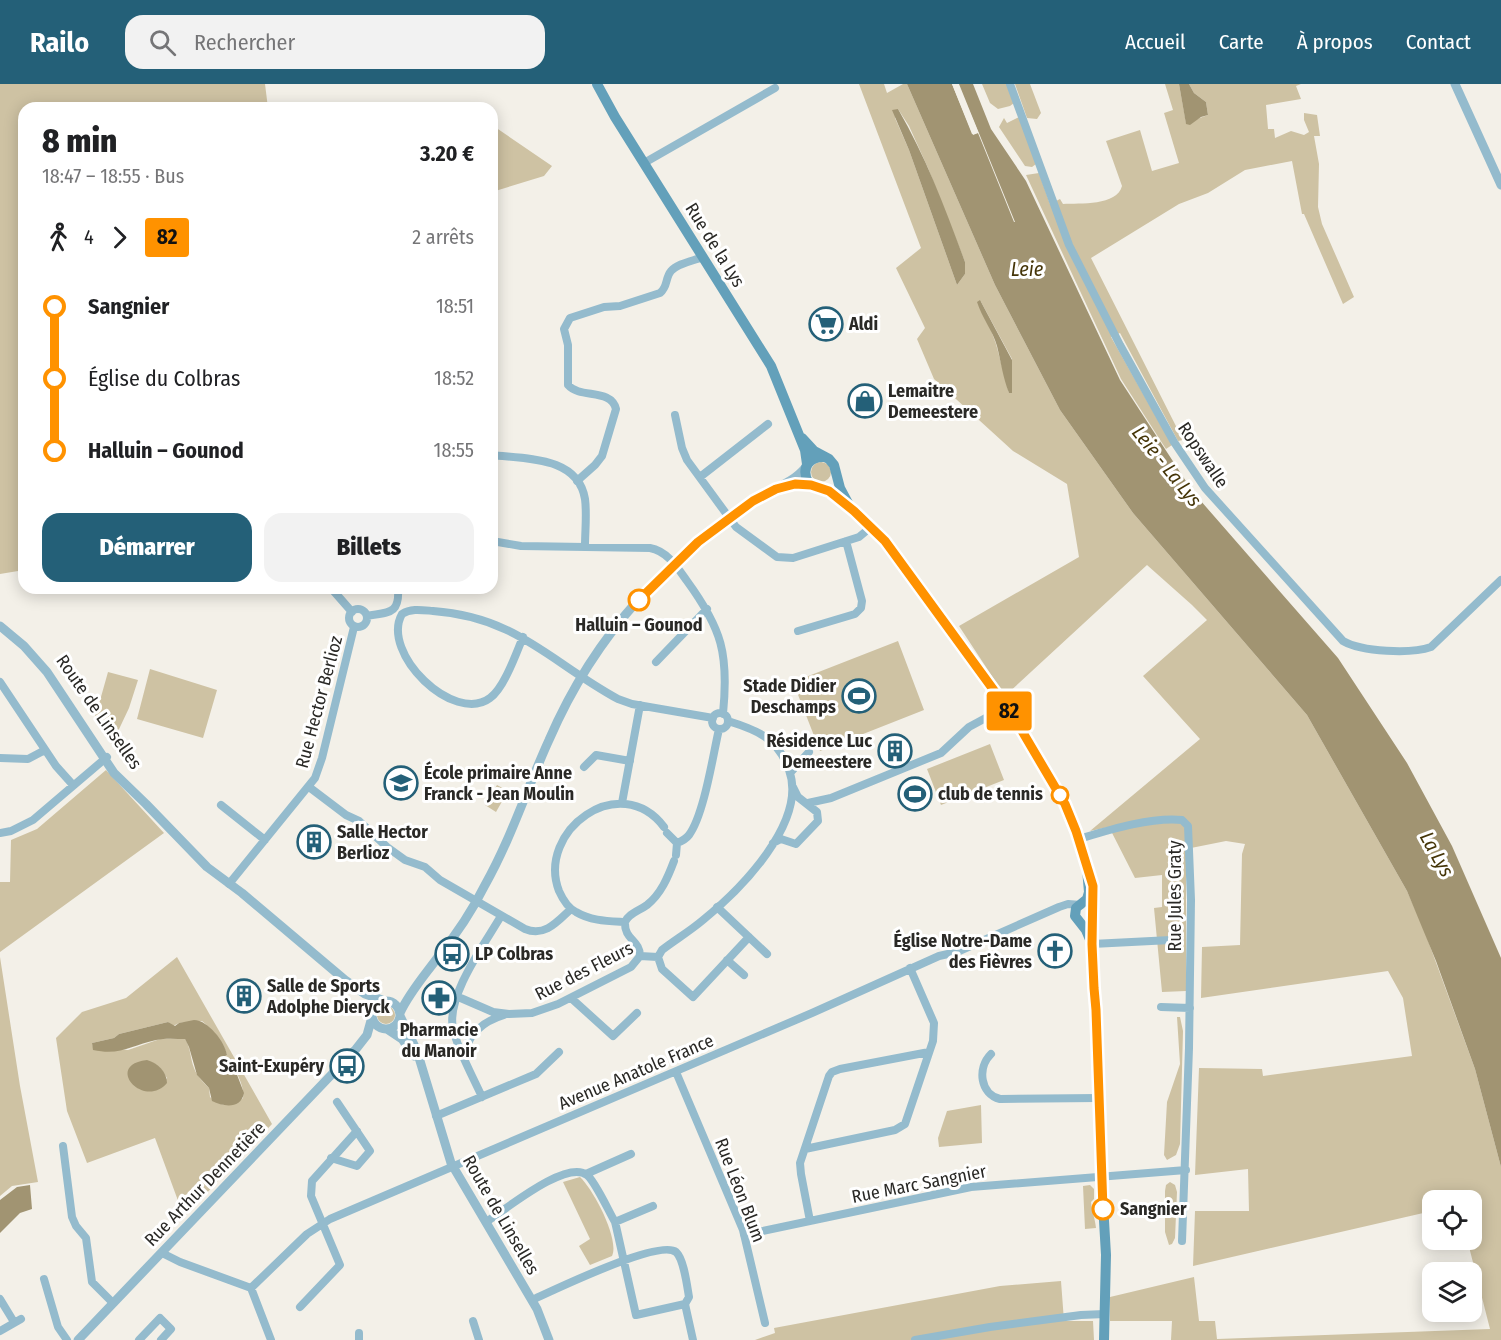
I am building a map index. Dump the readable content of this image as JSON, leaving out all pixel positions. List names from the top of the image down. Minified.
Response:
{"streets":{"main road":["Rue de la Lys"],"street":["Ropswalle","Rue Hector Berlioz","Route de Linselles","Rue Jules Graty","Rue des Fleurs","Avenue Anatole France","Rue Arthur Dennetière","Rue Marc Sangnier","Rue Léon Blum"]},"crossings":[["Rue Hector Berlioz","Route de Linselles"],["Route de Linselles","Avenue Anatole France"],["Route de Linselles","Rue Arthur Dennetière"],["Avenue Anatole France","Rue Léon Blum"],["Rue Marc Sangnier","Rue Léon Blum"]],"water":["Leie","Leie - La Lys","La Lys"],"places":{"supermarket":["Aldi"],"shop":["Lemaitre Demeestere"],"other":["Halluin – Gounod","Sangnier"],"sports":["Stade Didier Deschamps","club de tennis"],"building":["Résidence Luc Demeestere","Salle Hector Berlioz","Salle de Sports Adolphe Dieryck"],"school or university":["École primaire Anne Franck - Jean Moulin"],"church":["Église Notre-Dame des Fièvres"],"bus stop":["LP Colbras","Saint-Exupéry"],"pharmacy":["Pharmacie du Manoir"]},"lines":["bus line 82"],"page":{"header":"Railo","search":"Rechercher","nav":["Accueil","Carte","À propos","Contact"],"on_map":"82","heading":["8 min","18:47 – 18:55 · Bus","3.20 €"],"legs":["4","82","2 arrêts"],"list":[{"name":"Sangnier","value":"18:51"},{"name":"Église du Colbras","value":"18:52"},{"name":"Halluin – Gounod","value":"18:55"}],"buttons":["Démarrer","Billets"]}}
